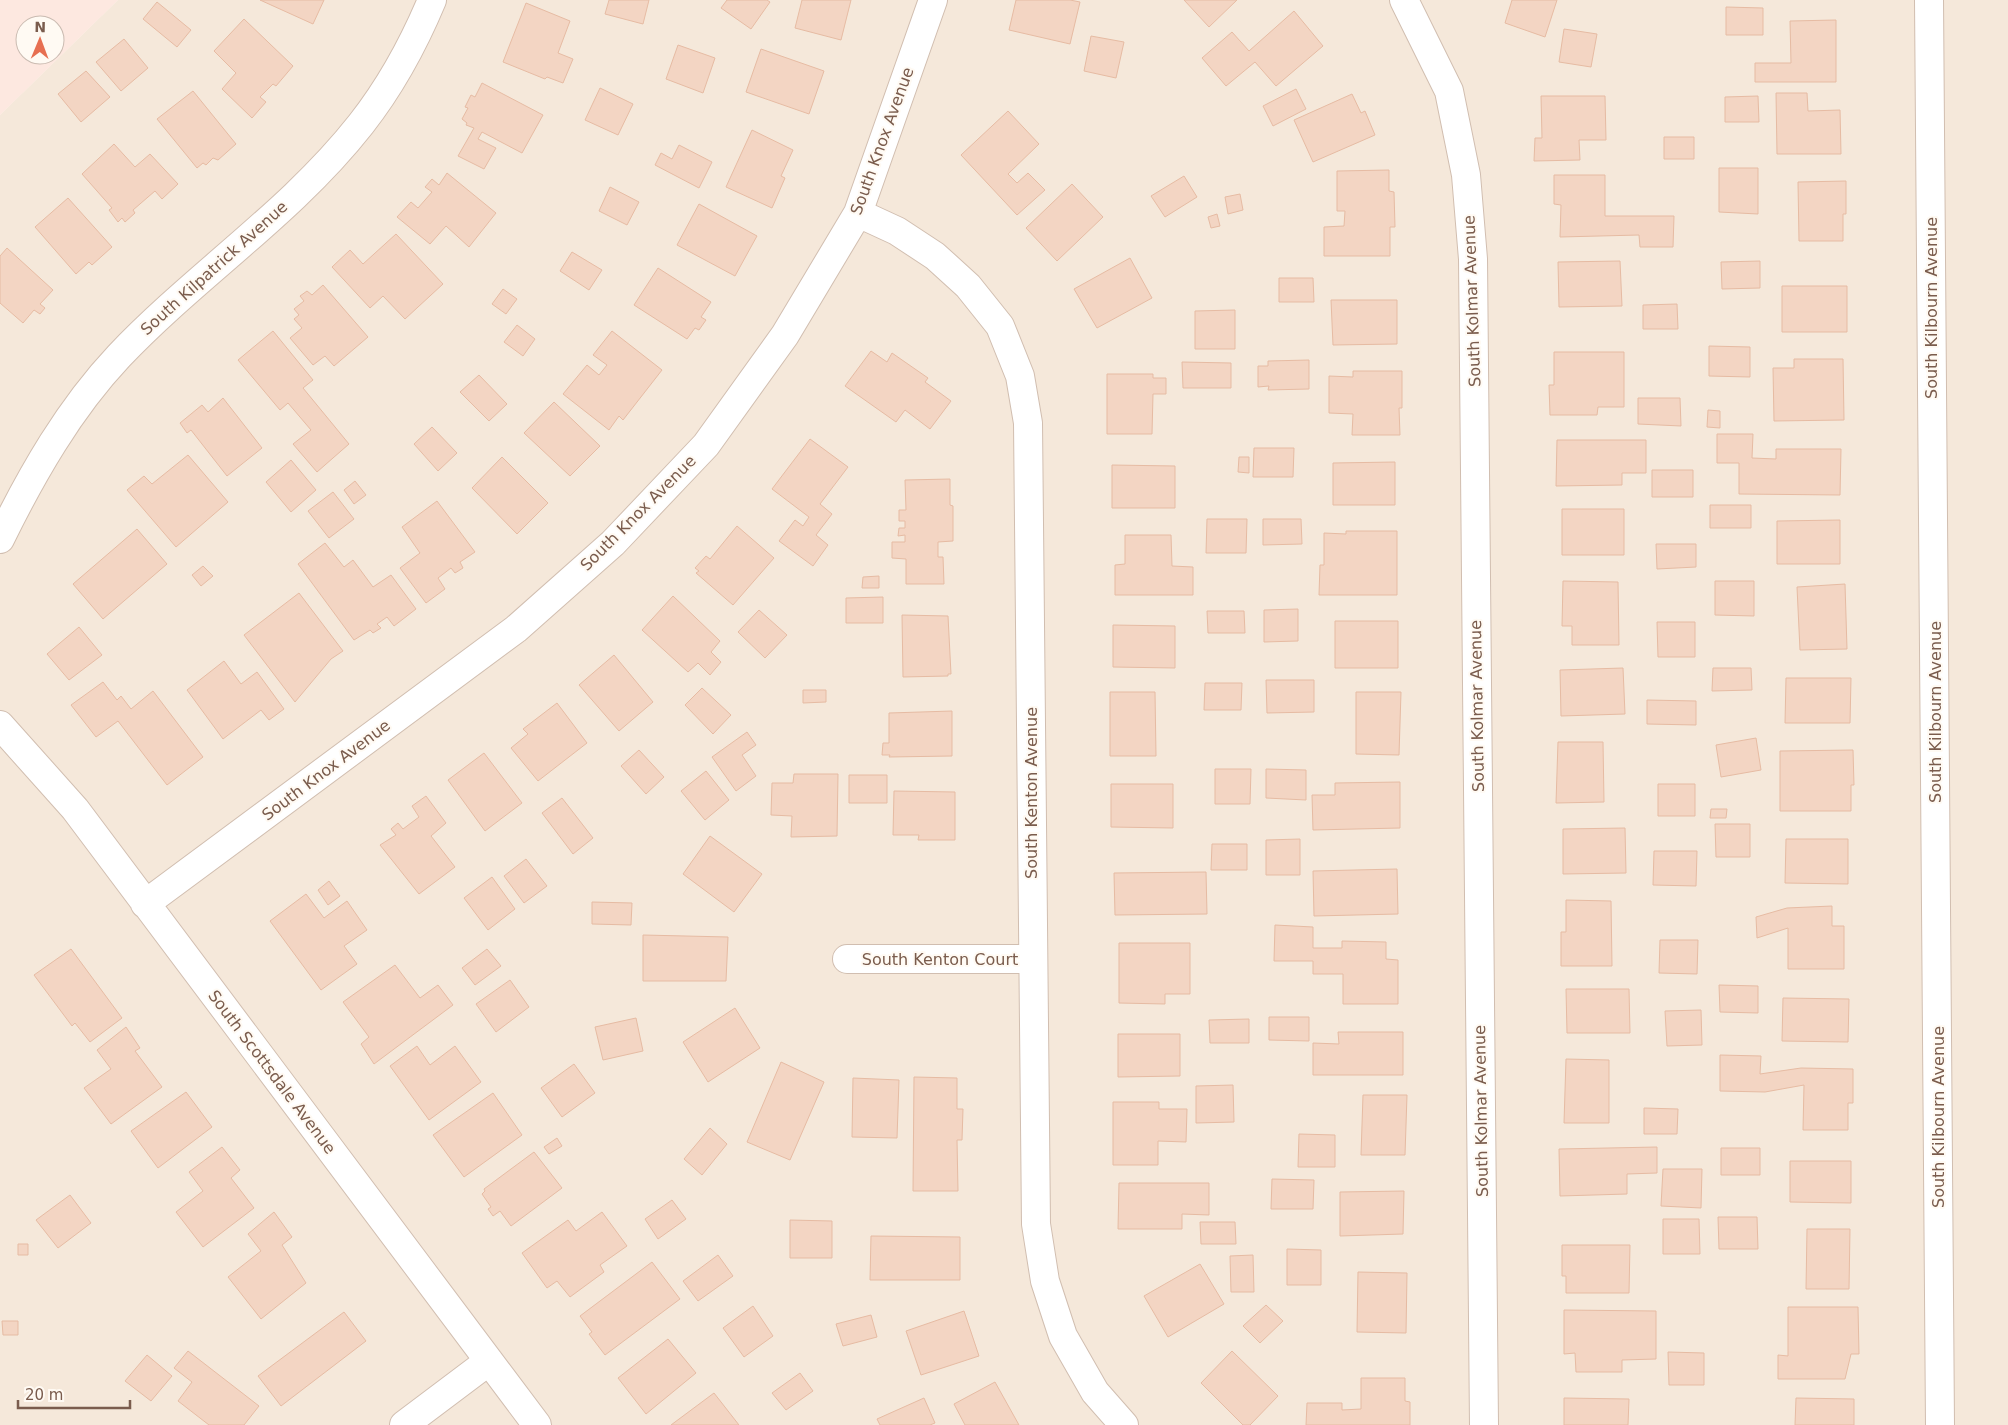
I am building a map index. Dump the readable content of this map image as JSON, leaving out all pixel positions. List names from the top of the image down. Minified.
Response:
{"streets":{"street":["South Knox Avenue","South Kilpatrick Avenue","South Kolmar Avenue","South Kilbourn Avenue","South Kenton Avenue","South Kenton Court","South Scottsdale Avenue"]},"crossings":[["South Knox Avenue","South Kenton Avenue"],["South Knox Avenue","South Scottsdale Avenue"],["South Kenton Avenue","South Kenton Court"]],"scale_bar":"20 m","north":"top"}
